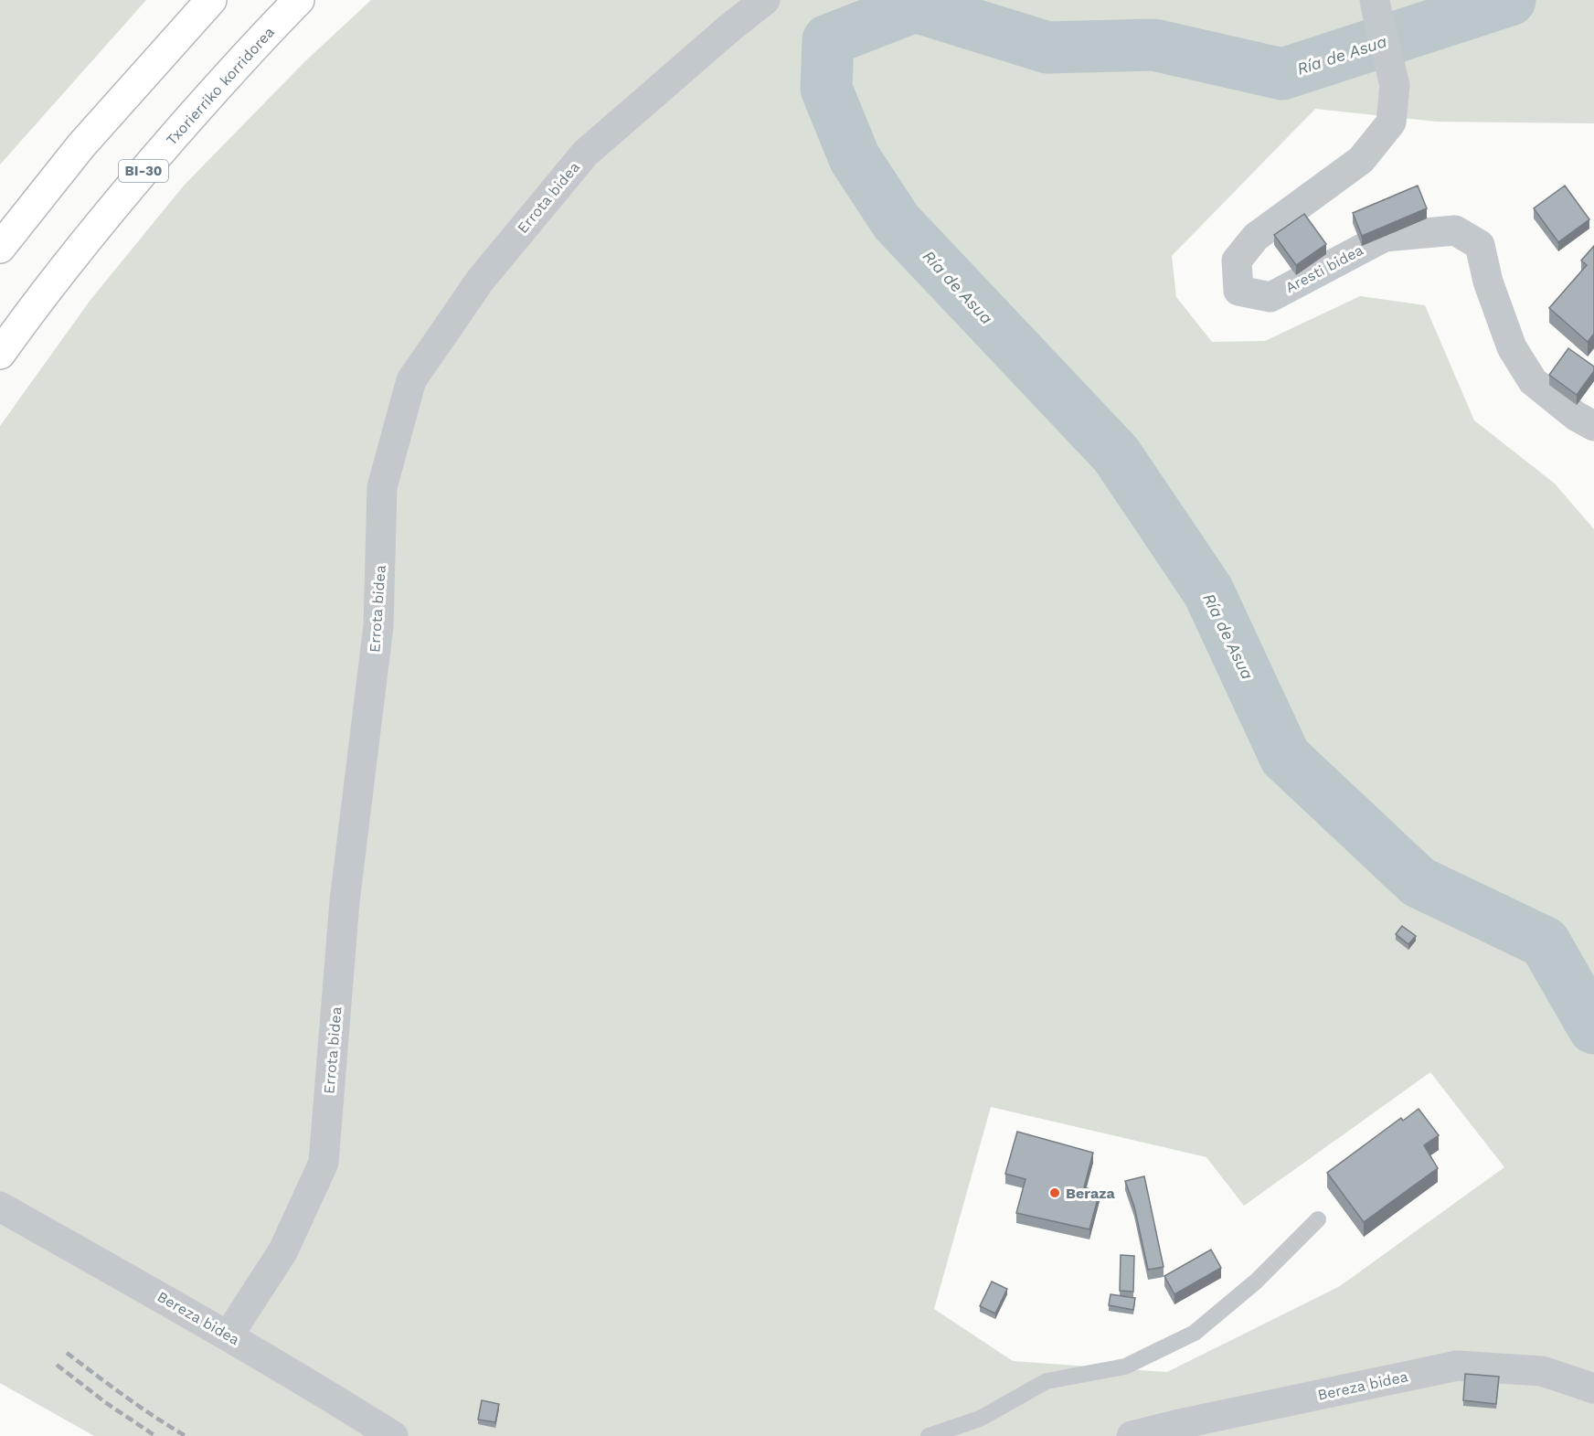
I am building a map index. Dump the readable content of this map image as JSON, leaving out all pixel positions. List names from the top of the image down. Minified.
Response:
{"streets":{"highway":["Txorierriko korridorea","BI-30"],"street":["Errota bidea","Aresti bidea","Bereza bidea"]},"crossings":[["Errota bidea","Bereza bidea"]],"water":["Ría de Asua"],"places":["Beraza"]}
